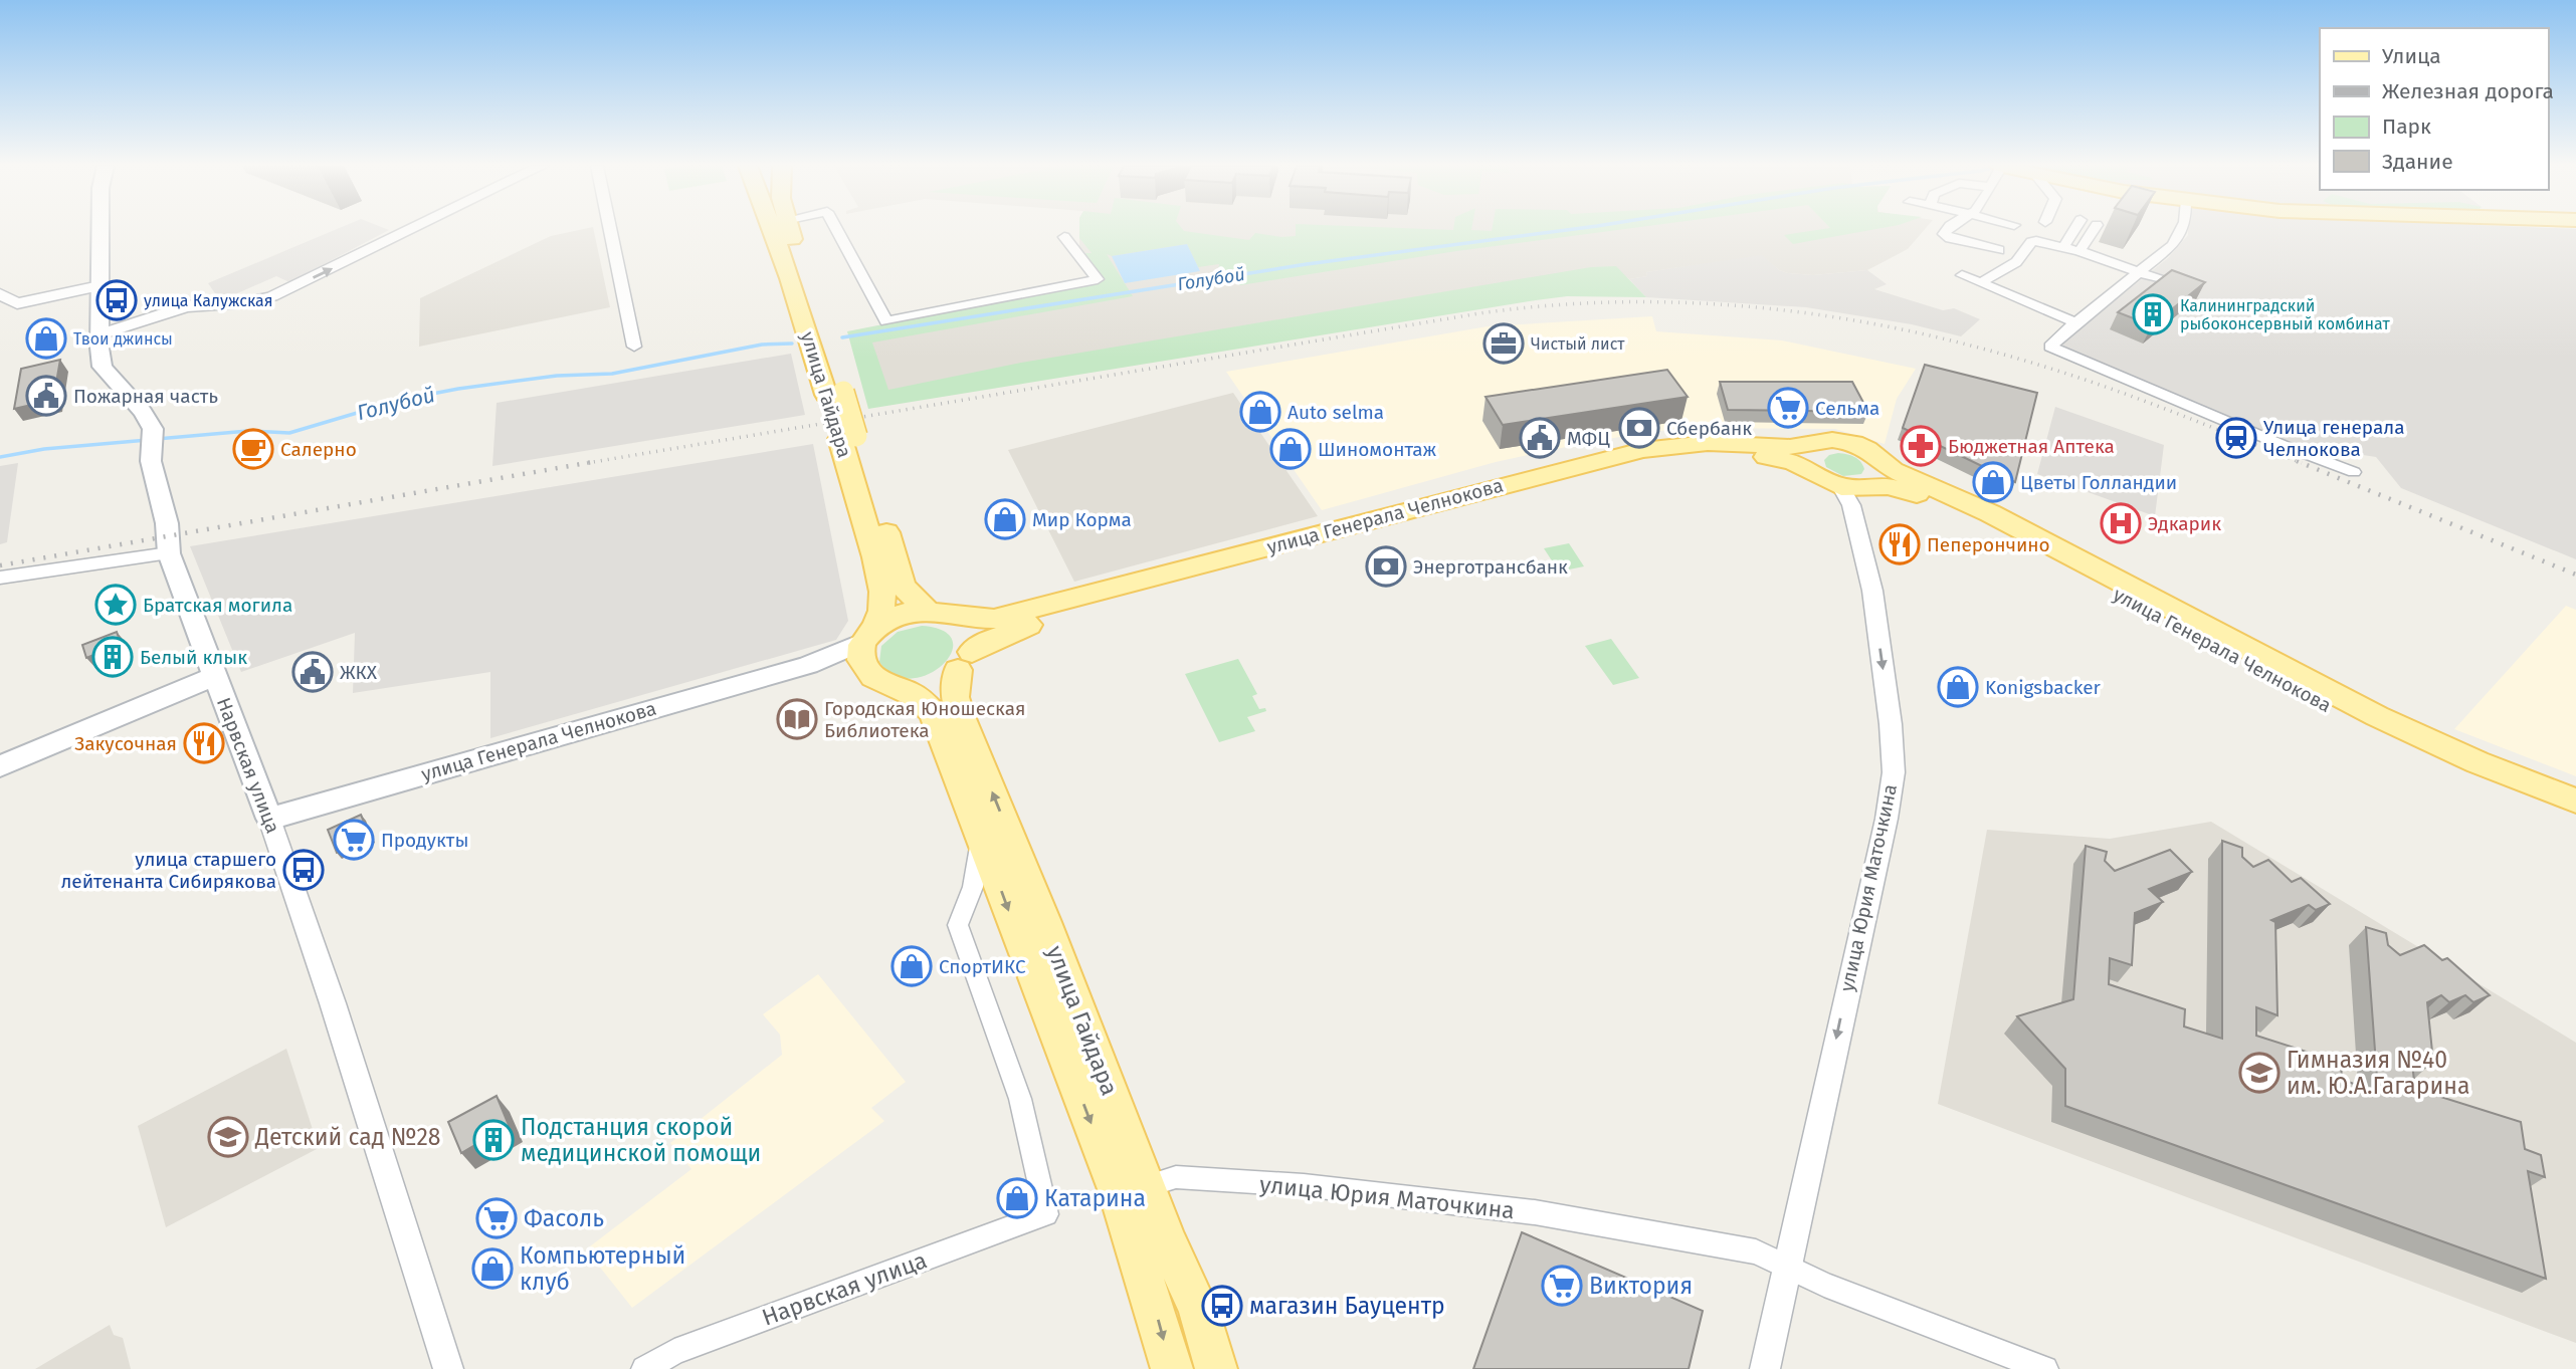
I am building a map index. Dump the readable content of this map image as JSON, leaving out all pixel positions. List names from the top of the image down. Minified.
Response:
{"streets":{"main road":["улица Гайдара","улица Генерала Челнокова","Нарвская улица"],"street":["улица Юрия Маточкина"]},"crossings":[["улица Гайдара","улица Генерала Челнокова"],["улица Гайдара","Нарвская улица"],["улица Гайдара","улица Юрия Маточкина"],["улица Генерала Челнокова","Нарвская улица"],["улица Генерала Челнокова","улица Юрия Маточкина"]],"one_way":["улица Юрия Маточкина"],"water":["Голубой"],"places":{"bus stop":["улица Калужская","улица старшего лейтенанта Сибирякова","магазин Бауцентр"],"building":["Калининградский рыбоконсервный комбинат","Белый клык","Подстанция скорой медицинской помощи"],"shop":["Твои джинсы","Auto selma","Шиномонтаж","Цветы Голландии","Мир Корма","Konigsbacker","СпортИКС","Катарина","Компьютерный клуб"],"office":["Чистый лист"],"public building":["Пожарная часть","МФЦ","ЖКХ"],"supermarket":["Сельма","Продукты","Фасоль","Виктория"],"bank":["Сбербанк","Энерготрансбанк"],"station":["Улица генерала Челнокова"],"pharmacy":["Бюджетная Аптека"],"cafe":["Салерно"],"hospital":["Эдкарик"],"restaurant":["Пеперончино","Закусочная"],"place":["Братская могила"],"library":["Городская Юношеская Библиотека"],"school or university":["Гимназия №40 им. Ю.А.Гагарина","Детский сад №28"]},"legend":["Улица","Железная дорога","Парк","Здание"]}
